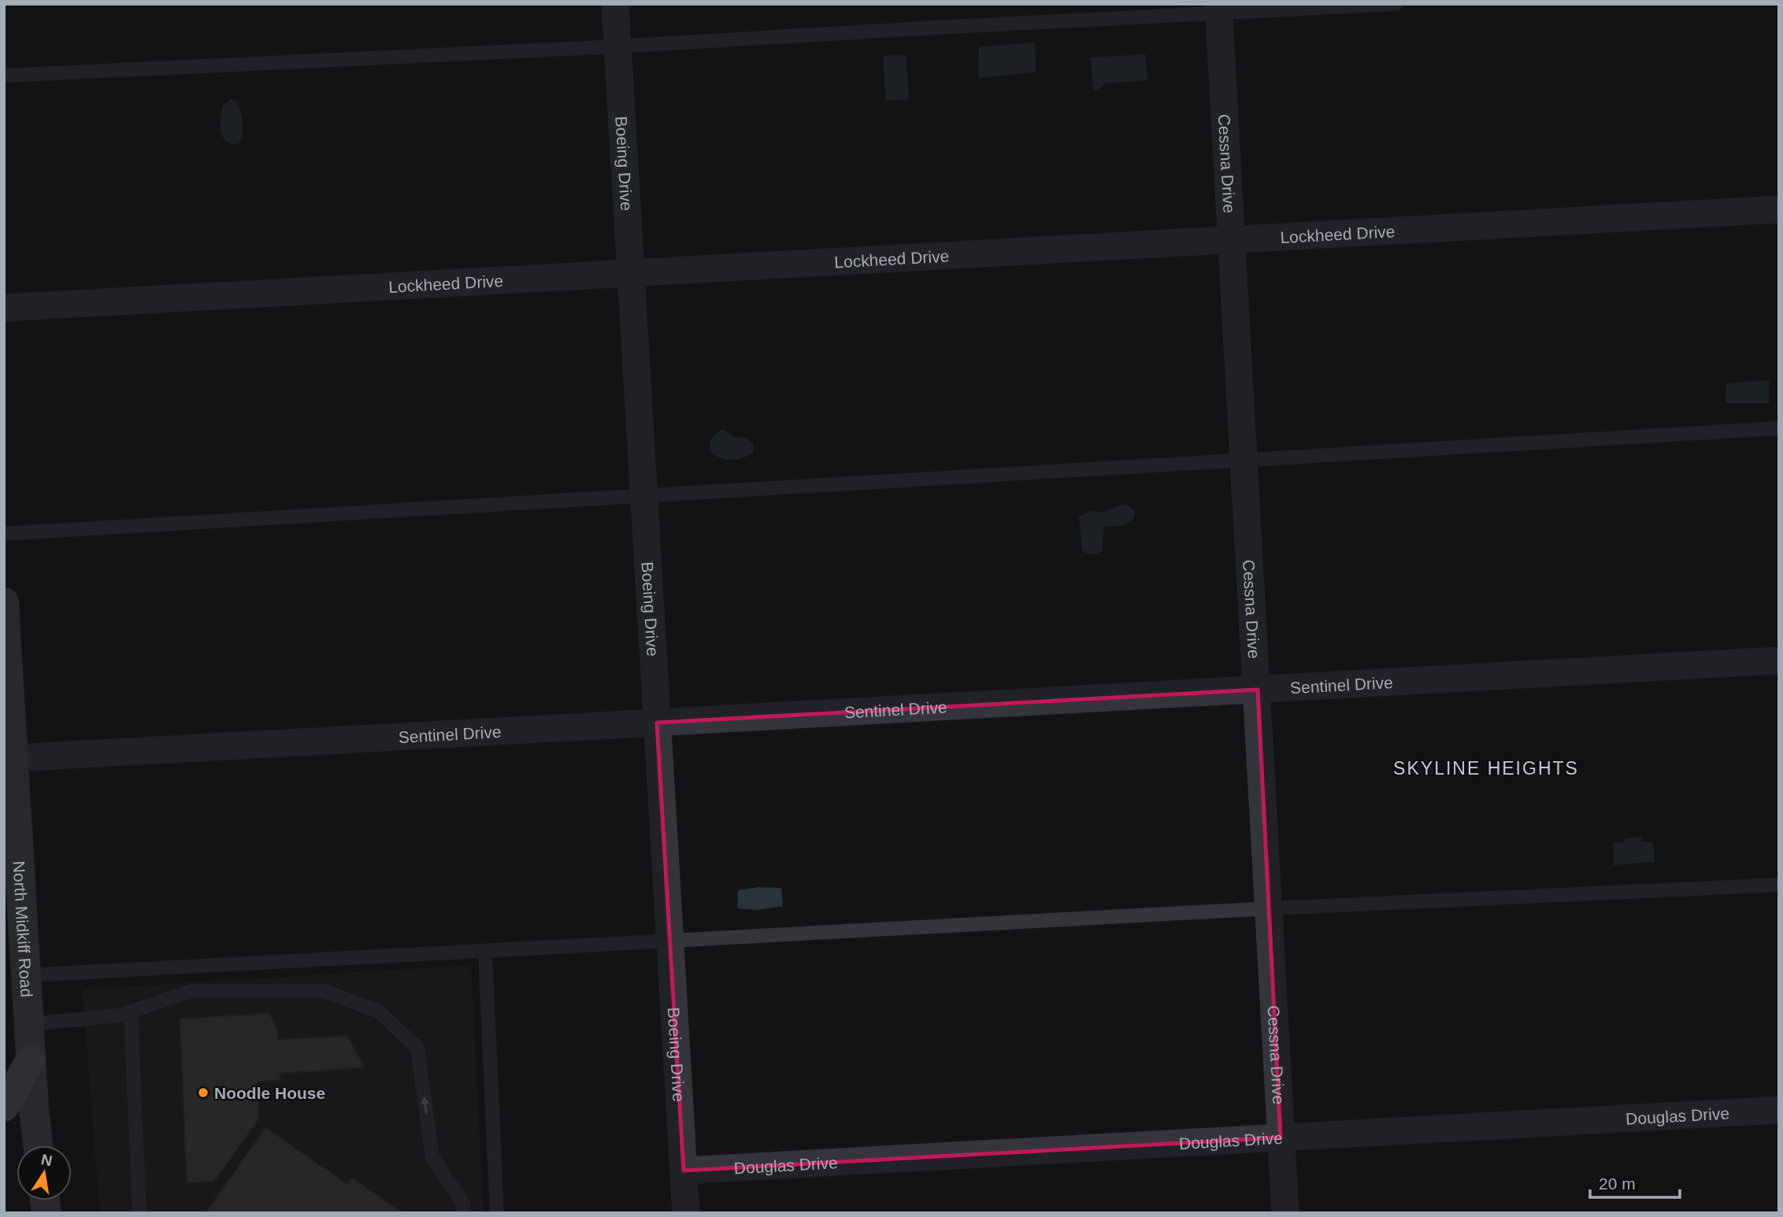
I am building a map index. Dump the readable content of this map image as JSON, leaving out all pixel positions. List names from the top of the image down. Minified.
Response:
{"streets":{"main road":["North Midkiff Road"],"street":["Boeing Drive","Cessna Drive","Lockheed Drive","Sentinel Drive","Douglas Drive"]},"crossings":[["Boeing Drive","Lockheed Drive"],["Boeing Drive","Sentinel Drive"],["Boeing Drive","Douglas Drive"],["Cessna Drive","Lockheed Drive"],["Cessna Drive","Sentinel Drive"],["Cessna Drive","Douglas Drive"],["Sentinel Drive","North Midkiff Road"]],"districts":["SKYLINE HEIGHTS"],"places":["Noodle House"],"scale_bar":"20 m","north":"top"}
